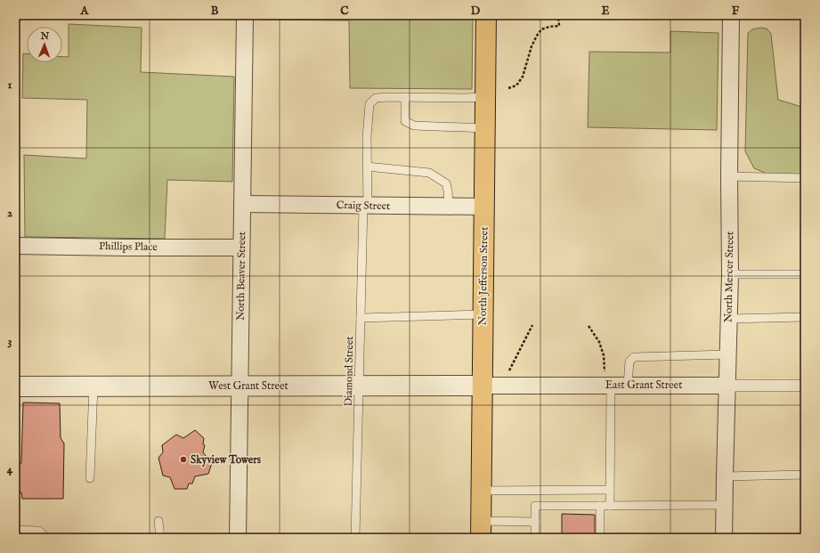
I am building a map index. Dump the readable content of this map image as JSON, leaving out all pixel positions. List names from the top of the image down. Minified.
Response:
{"streets":{"main road":["North Jefferson Street"],"street":["Craig Street","Phillips Place","North Beaver Street","North Mercer Street","East Grant Street","West Grant Street"],"lane":["Diamond Street"]},"crossings":[["Craig Street","North Beaver Street"],["Craig Street","North Jefferson Street"],["Craig Street","Diamond Street"],["Phillips Place","North Beaver Street"],["North Beaver Street","West Grant Street"],["North Jefferson Street","Diamond Street"],["North Jefferson Street","East Grant Street"],["North Jefferson Street","West Grant Street"],["North Mercer Street","East Grant Street"],["Diamond Street","West Grant Street"],["East Grant Street","West Grant Street"]],"places":["Skyview Towers"],"north":"top","grid":{"columns":["A","B","C","D","E","F"],"rows":["1","2","3","4"]}}
